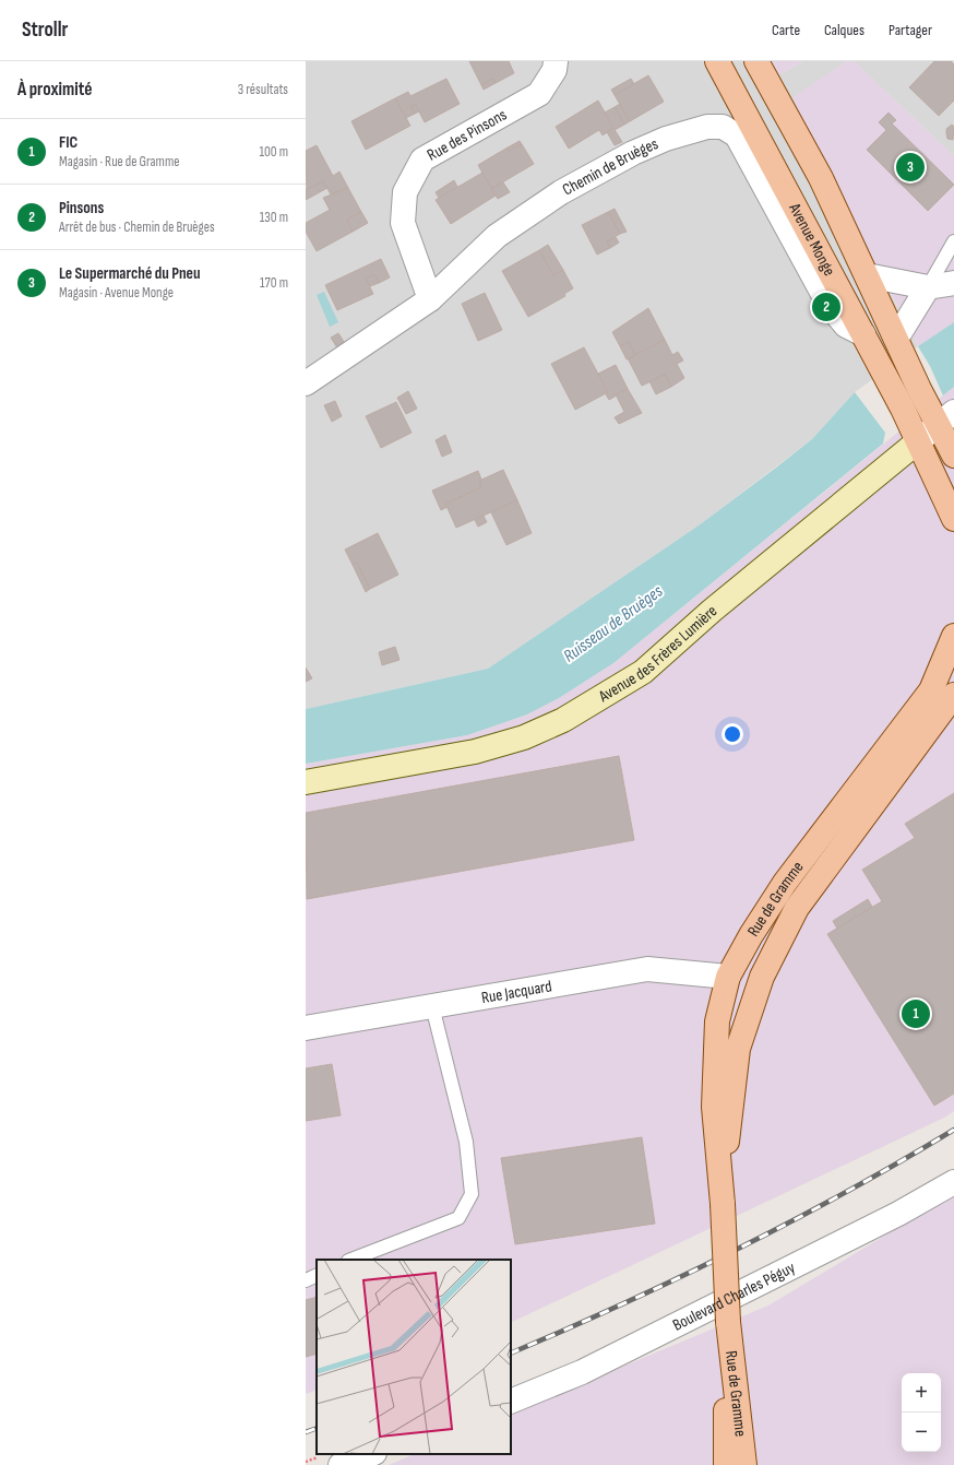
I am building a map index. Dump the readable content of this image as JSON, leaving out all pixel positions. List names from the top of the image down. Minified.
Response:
{"streets":{"main road":["Avenue Monge","Rue de Gramme"],"street":["Rue des Pinsons","Chemin de Bruèges","Avenue des Frères Lumière","Rue Jacquard","Boulevard Charles Péguy"]},"crossings":[["Rue des Pinsons","Chemin de Bruèges"],["Chemin de Bruèges","Avenue Monge"],["Avenue Monge","Avenue des Frères Lumière"],["Rue de Gramme","Rue Jacquard"]],"water":["Ruisseau de Bruèges"],"page":{"header":"Strollr","nav":["Carte","Calques","Partager"],"heading":["À proximité","3 résultats"],"list":[{"mark":"1","name":"FIC","note":"Magasin · Rue de Gramme","value":"100 m"},{"mark":"2","name":"Pinsons","note":"Arrêt de bus · Chemin de Bruèges","value":"130 m"},{"mark":"3","name":"Le Supermarché du Pneu","note":"Magasin · Avenue Monge","value":"170 m"}],"pins":["3","2","1"],"map_buttons":["+","−"]}}
